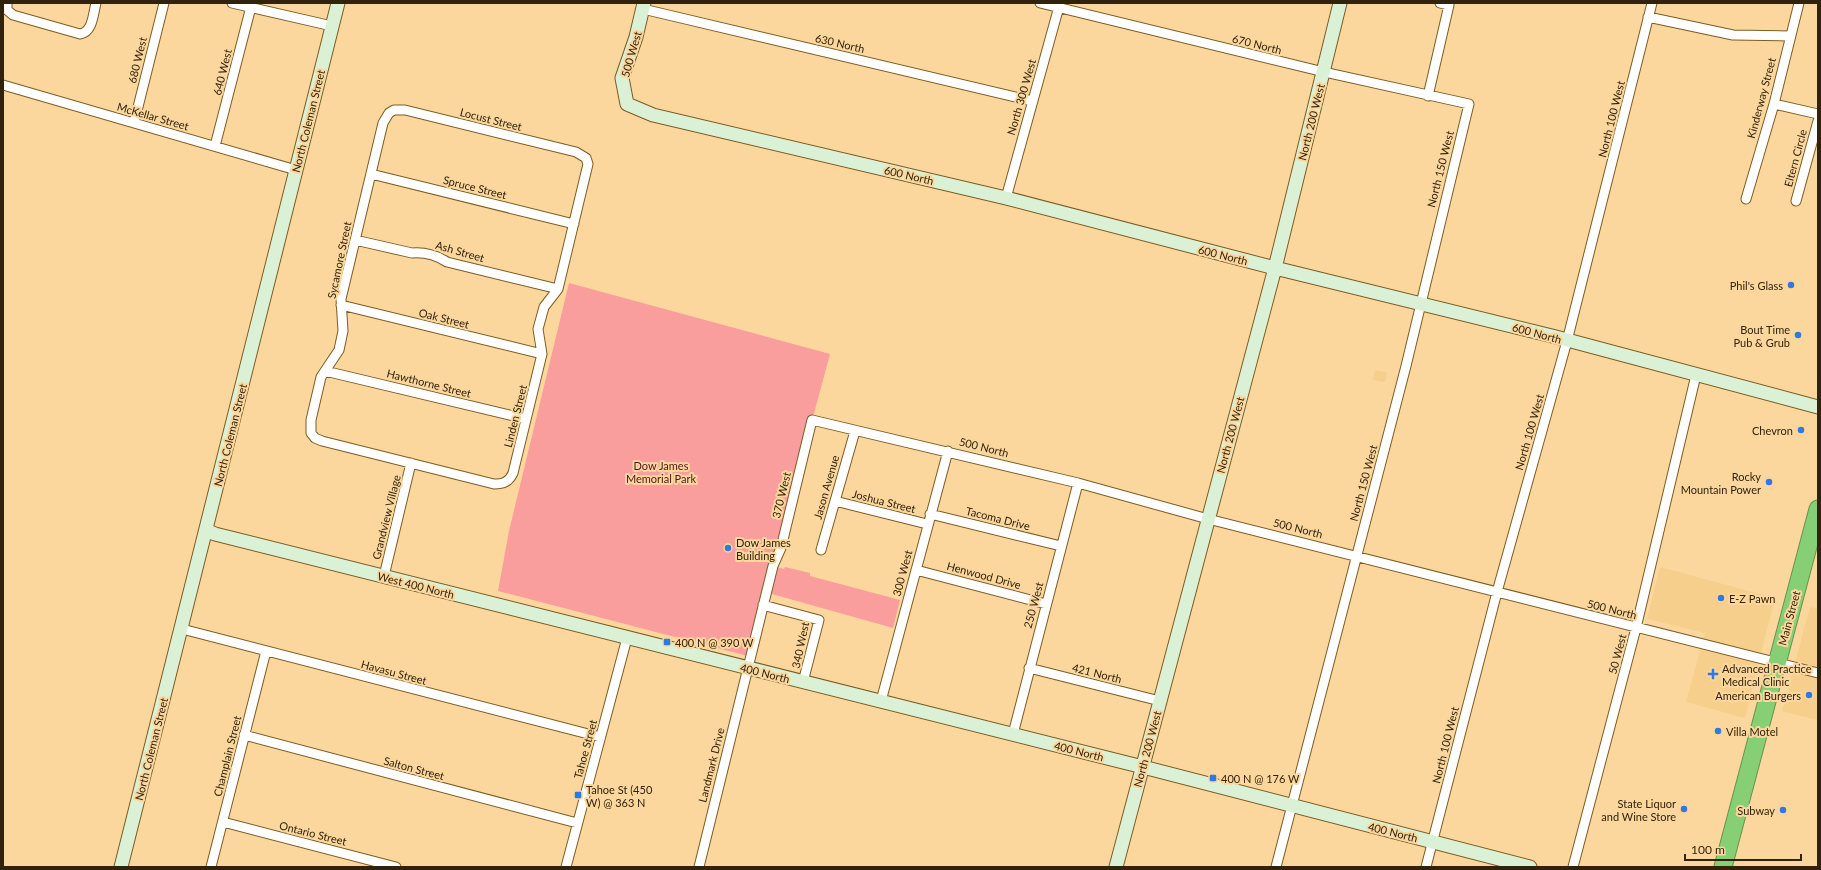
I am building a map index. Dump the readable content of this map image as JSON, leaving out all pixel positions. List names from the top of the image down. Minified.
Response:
{"streets":{"highway":["Main Street"],"street":["630 North","670 North","500 West","680 West","640 West","North 300 West","Kinderway Street","McKellar Street","Locust Street","North 100 West","North Coleman Street","North 200 West","Eltern Circle","North 150 West","600 North","Spruce Street","Ash Street","Sycamore Street","Oak Street","Hawthorne Street","Linden Street","500 North","Jason Avenue","370 West","Joshua Street","Grandview Village","Tacoma Drive","300 West","Henwood Drive","West 400 North","250 West","340 West","50 West","Havasu Street","400 North","421 North","Tahoe Street","Champlain Street","Landmark Drive","Salton Street","Ontario Street"]},"crossings":[["630 North","500 West"],["630 North","North 300 West"],["670 North","North 300 West"],["670 North","North 200 West"],["670 North","North 150 West"],["500 West","600 North"],["680 West","McKellar Street"],["640 West","McKellar Street"],["North 300 West","600 North"],["McKellar Street","North Coleman Street"],["Locust Street","Sycamore Street"],["Locust Street","Linden Street"],["North 100 West","600 North"],["North 100 West","500 North"],["North 100 West","400 North"],["North Coleman Street","West 400 North"],["North Coleman Street","Havasu Street"],["North 200 West","600 North"],["North 200 West","500 North"],["North 200 West","400 North"],["North 200 West","421 North"],["North 150 West","600 North"],["North 150 West","500 North"],["North 150 West","400 North"],["600 North","50 West"],["Spruce Street","Sycamore Street"],["Spruce Street","Linden Street"],["Ash Street","Sycamore Street"],["Ash Street","Linden Street"],["Sycamore Street","Oak Street"],["Sycamore Street","Hawthorne Street"],["Sycamore Street","Linden Street"],["Oak Street","Linden Street"],["Hawthorne Street","Linden Street"],["Linden Street","Grandview Village"],["500 North","Jason Avenue"],["500 North","370 West"],["500 North","300 West"],["500 North","250 West"],["500 North","Main Street"],["500 North","50 West"],["Jason Avenue","Joshua Street"],["370 West","340 West"],["370 West","400 North"],["370 West","Landmark Drive"],["Joshua Street","300 West"],["Grandview Village","West 400 North"],["Tacoma Drive","300 West"],["Tacoma Drive","250 West"],["300 West","Henwood Drive"],["300 West","400 North"],["Henwood Drive","250 West"],["West 400 North","400 North"],["West 400 North","Tahoe Street"],["250 West","400 North"],["250 West","421 North"],["340 West","400 North"],["Havasu Street","Tahoe Street"],["Havasu Street","Champlain Street"],["400 North","Tahoe Street"],["400 North","Landmark Drive"],["Tahoe Street","Salton Street"],["Champlain Street","Salton Street"],["Champlain Street","Ontario Street"]],"parks":["Dow James Memorial Park"],"places":{"other":["Phil's Glass","Bout Time Pub & Grub","Chevron","Rocky Mountain Power","Dow James Building","E-Z Pawn","American Burgers","Villa Motel","State Liquor and Wine Store","Subway"],"transit":["400 N @ 390 W","400 N @ 176 W","Tahoe St (450 W) @ 363 N"],"health":["Advanced Practice Medical Clinic"]},"scale_bar":"100 m"}
